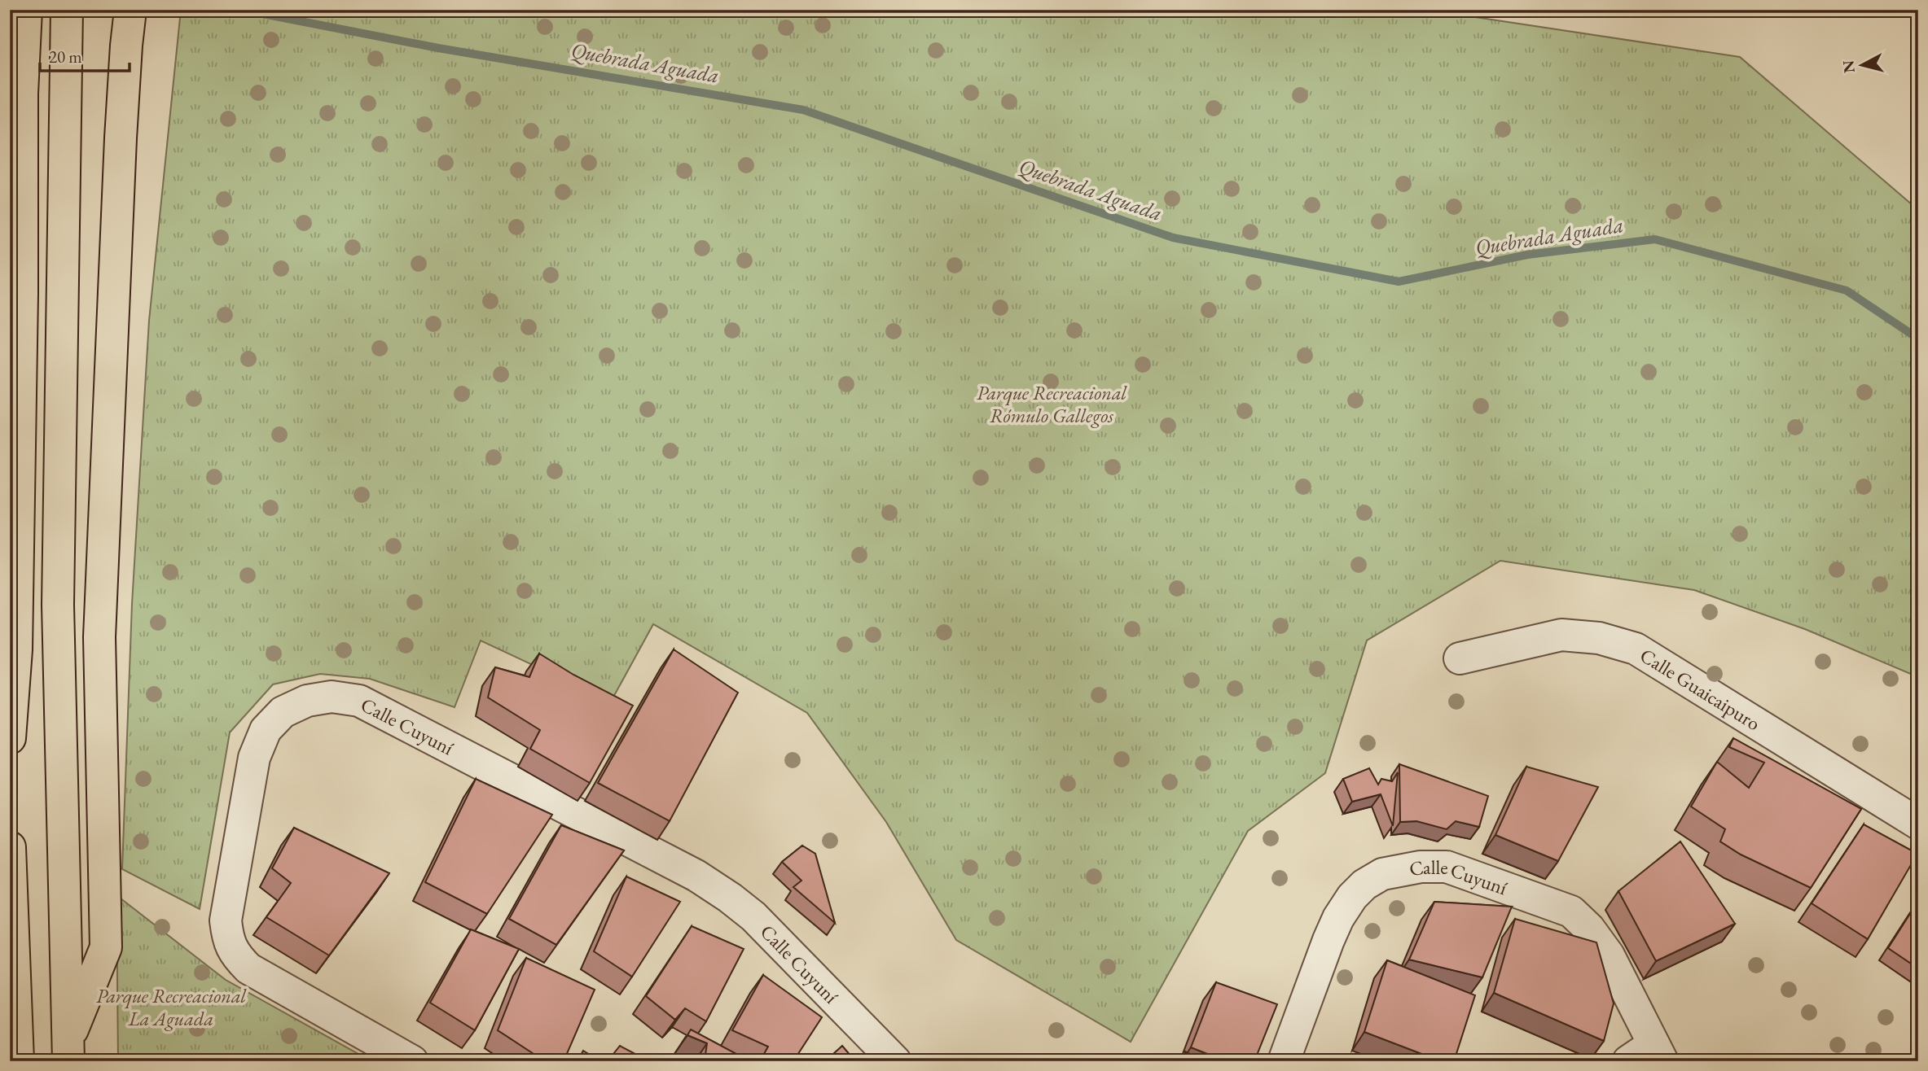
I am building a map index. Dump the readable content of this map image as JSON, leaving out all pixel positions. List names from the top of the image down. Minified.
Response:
{"streets":{"street":["Calle Guaicaipuro","Calle Cuyuní"]},"water":["Quebrada Aguada"],"parks":["Parque Recreacional Rómulo Gallegos","Parque Recreacional La Aguada"],"scale_bar":"20 m","north":"left"}
